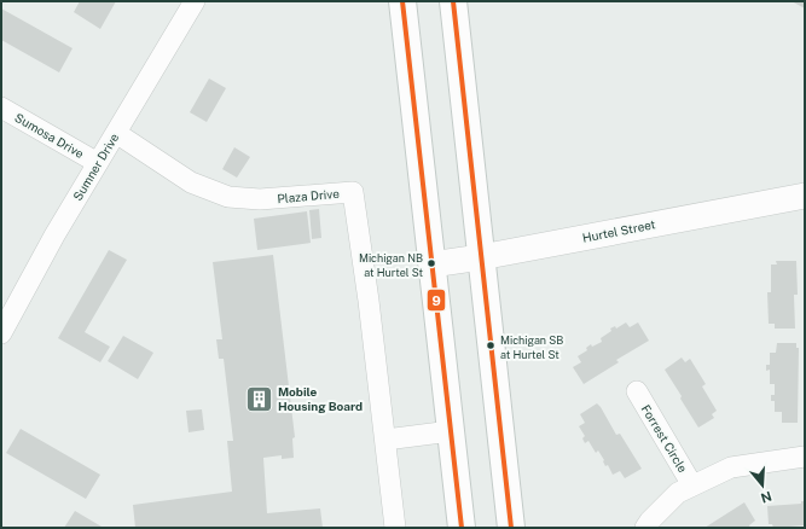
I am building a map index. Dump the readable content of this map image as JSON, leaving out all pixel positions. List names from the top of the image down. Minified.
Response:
{"streets":{"street":["Sumosa Drive","Sumner Drive","Plaza Drive","Hurtel Street","Forrest Circle"]},"crossings":[["Sumosa Drive","Sumner Drive"],["Sumner Drive","Plaza Drive"]],"places":{"other":["Michigan NB at Hurtel St","Michigan SB at Hurtel St"],"building":["Mobile Housing Board"]},"lines":["transit line 9"],"north":"bottom"}
